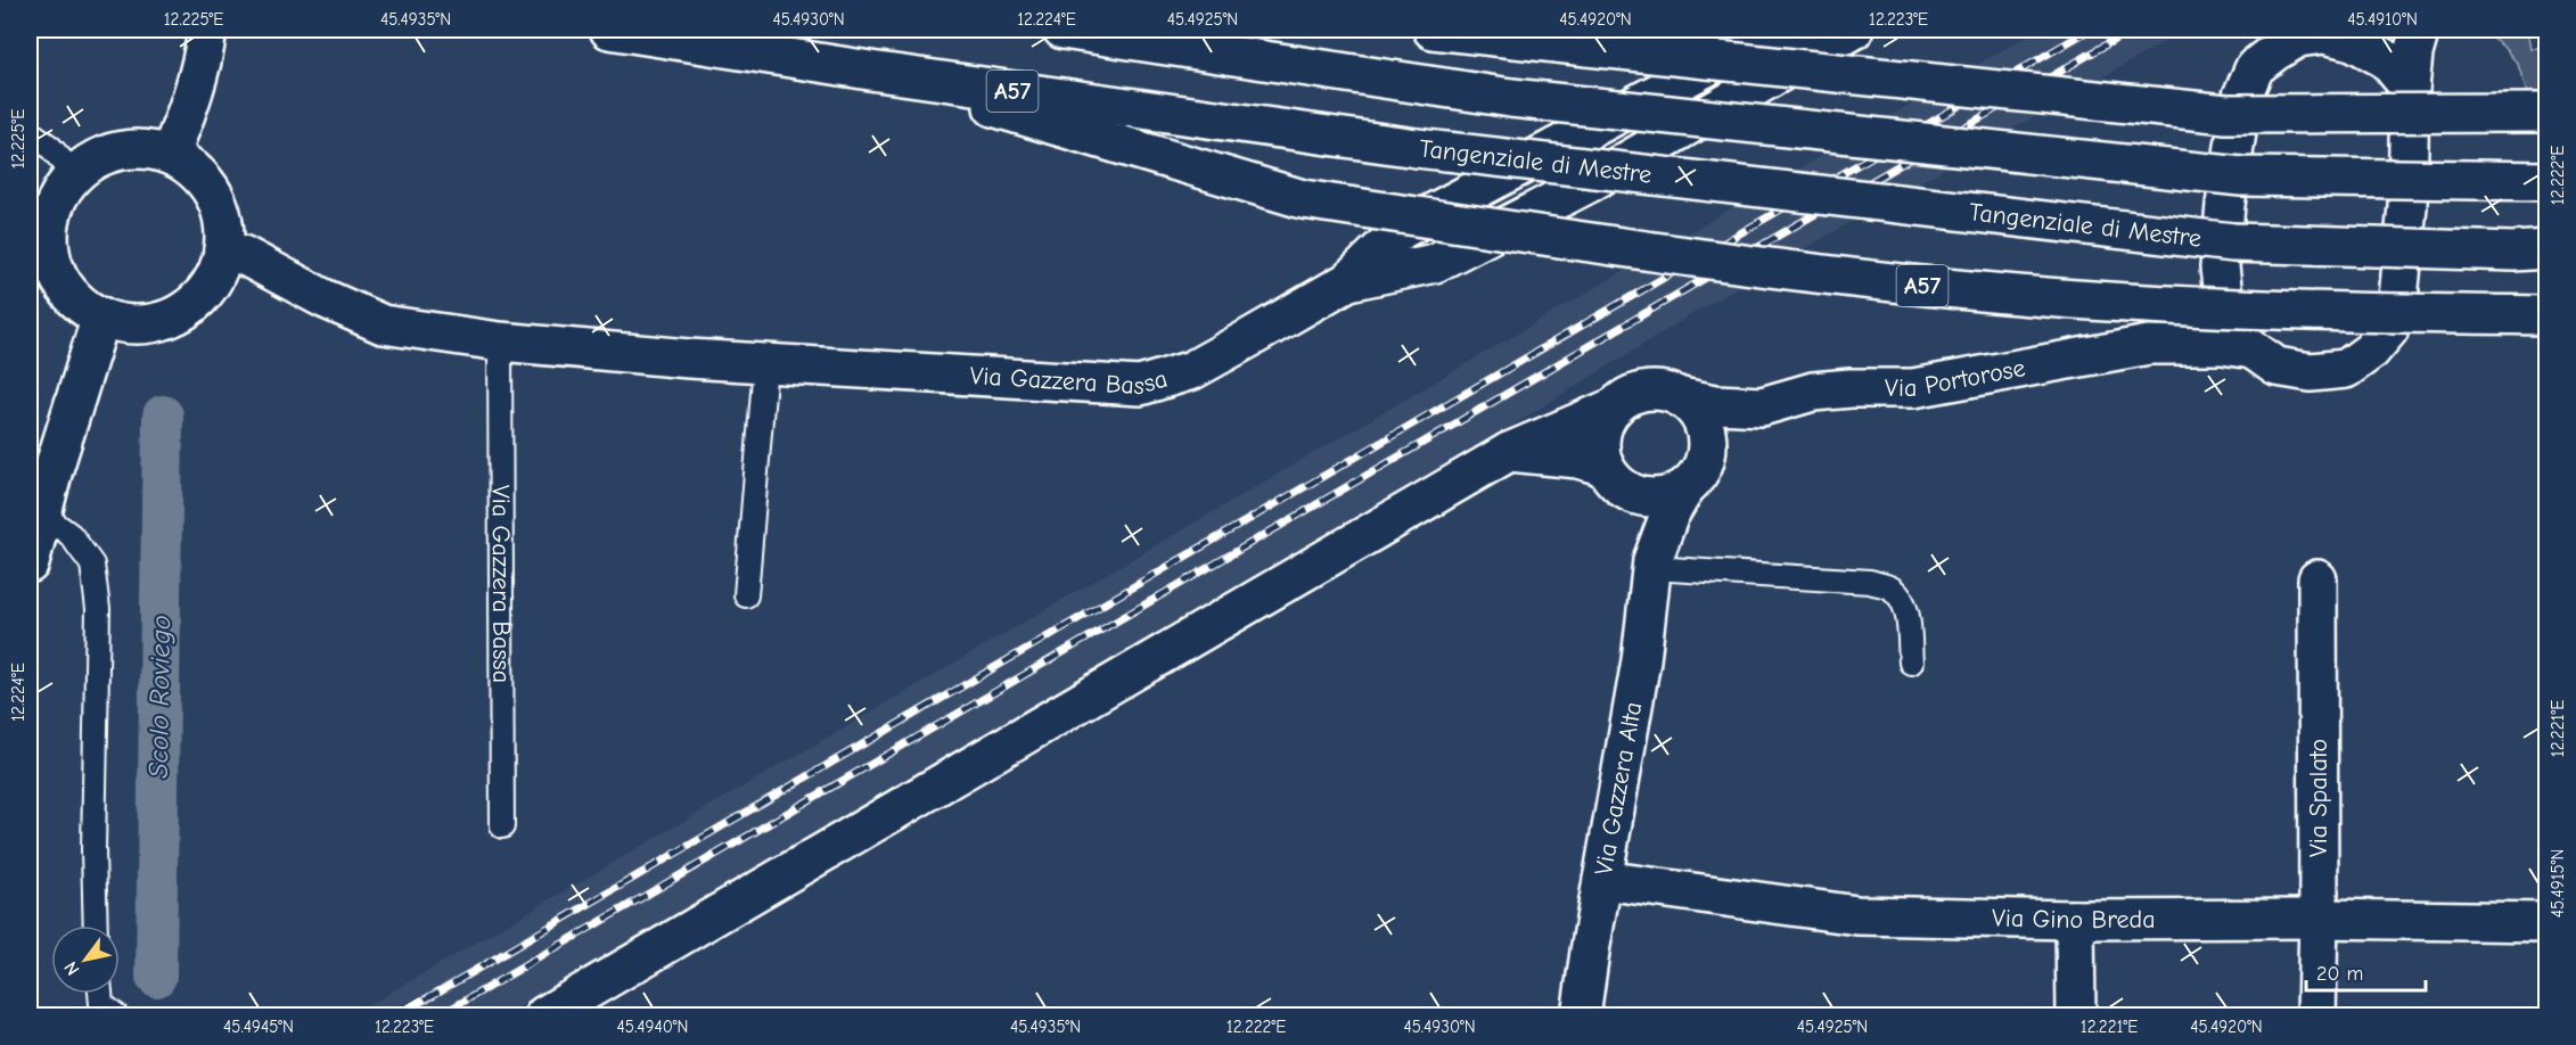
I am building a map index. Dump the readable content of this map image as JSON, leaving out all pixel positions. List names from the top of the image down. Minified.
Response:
{"streets":{"main road":["A57","Tangenziale di Mestre","Via Gazzera Bassa","Via Portorose","Via Gazzera Alta","Via Spalato","Via Gino Breda"]},"crossings":[["A57","Tangenziale di Mestre"],["Via Portorose","Via Gazzera Alta"],["Via Gazzera Alta","Via Gino Breda"],["Via Spalato","Via Gino Breda"]],"water":["Scolo Roviego"],"scale_bar":"20 m","north":"bottom left","coordinates":["12.225°E","45.4935°N","45.4930°N","12.224°E","45.4925°N","45.4920°N","12.223°E","45.4910°N","12.222°E","12.221°E","45.4915°N","45.4945°N","45.4940°N"]}
